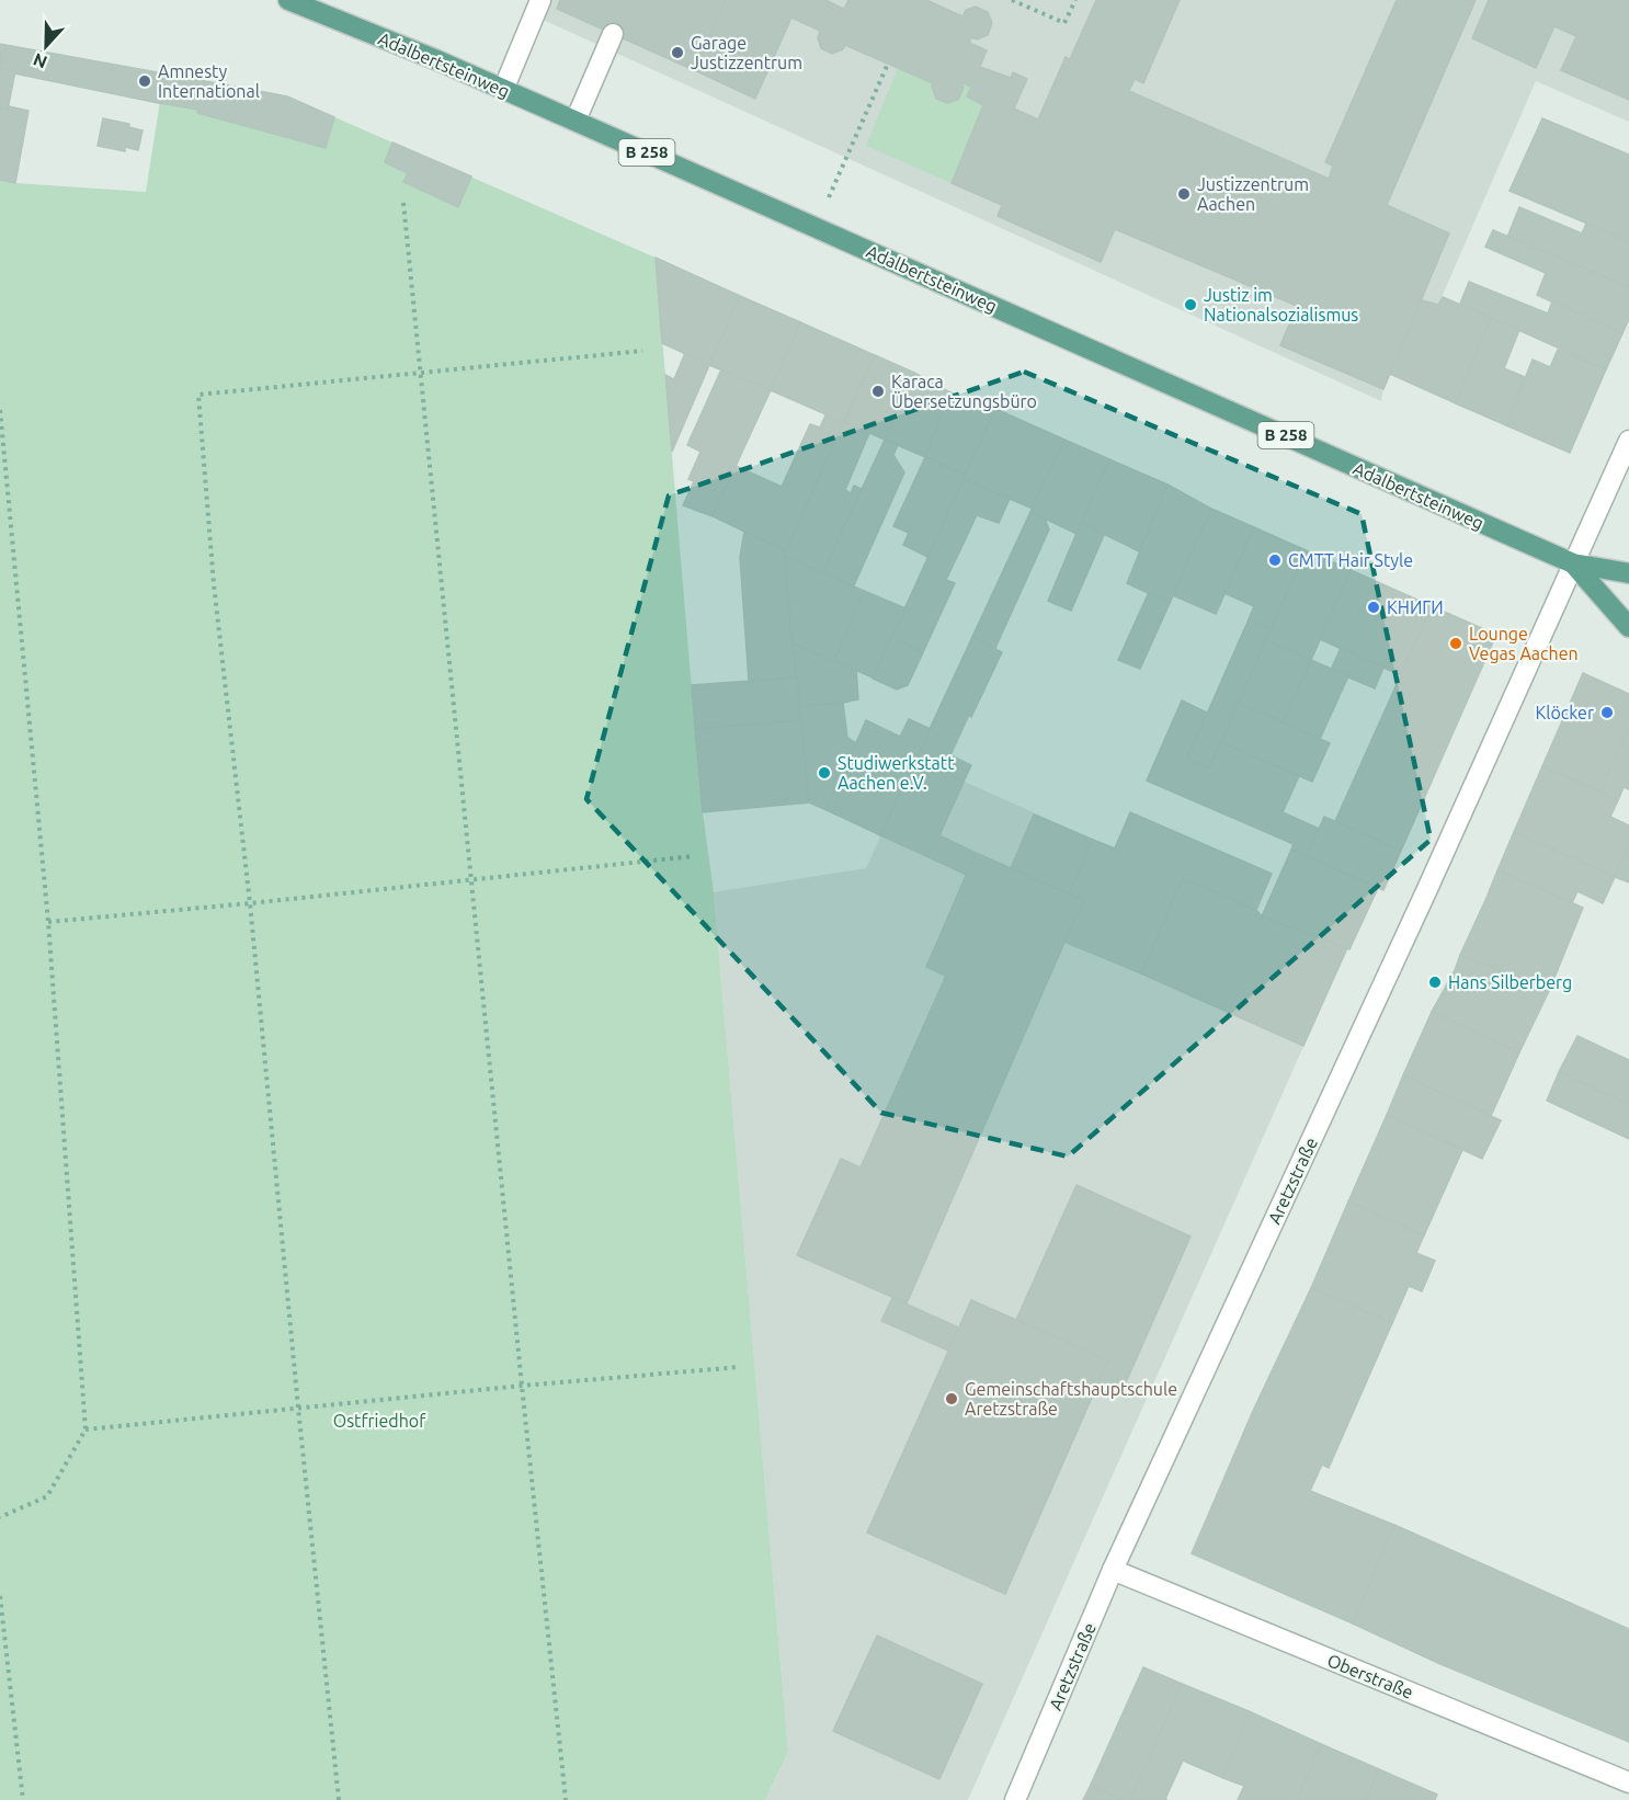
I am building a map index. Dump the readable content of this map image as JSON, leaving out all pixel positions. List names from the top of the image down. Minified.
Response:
{"streets":{"main road":["Adalbertsteinweg","B 258"],"street":["Aretzstraße","Oberstraße"]},"crossings":[["Adalbertsteinweg","Aretzstraße"],["Aretzstraße","Oberstraße"]],"parks":["Ostfriedhof"],"places":["Garage Justizzentrum","Amnesty International","Justizzentrum Aachen","Justiz im Nationalsozialismus","Karaca Übersetzungsbüro","CMTT Hair Style","КНИГИ","Lounge Vegas Aachen","Klöcker","Studiwerkstatt Aachen e.V.","Hans Silberberg","Gemeinschaftshauptschule Aretzstraße"],"north":"bottom"}
